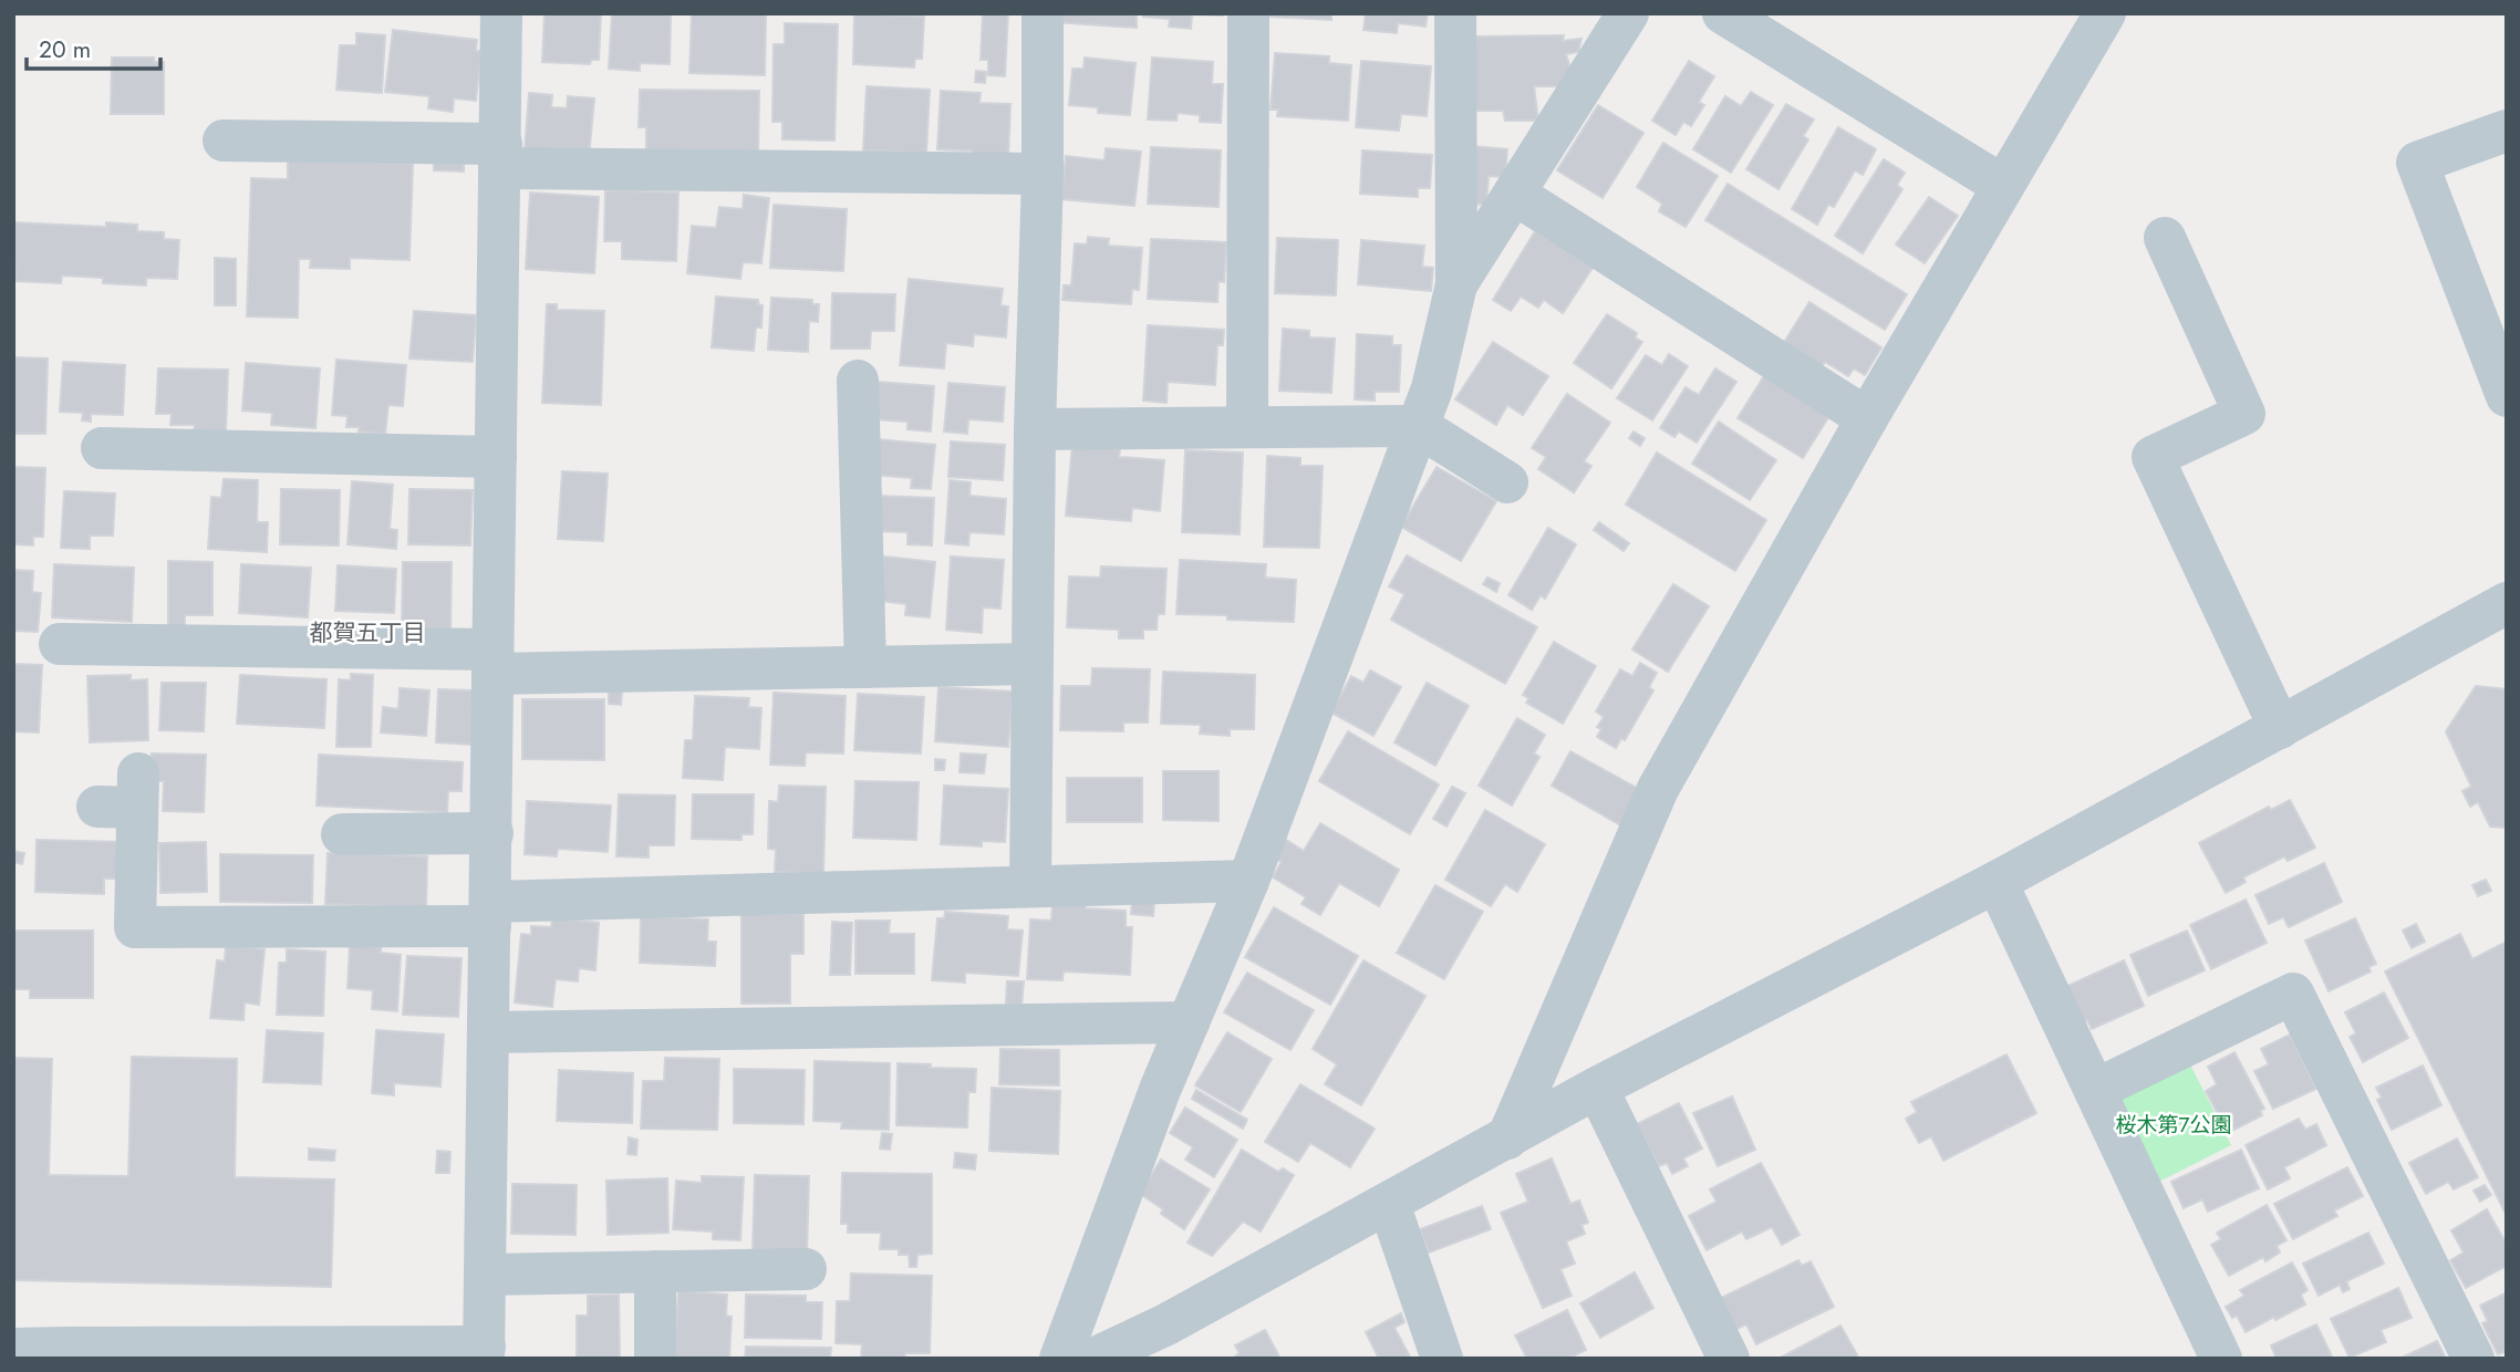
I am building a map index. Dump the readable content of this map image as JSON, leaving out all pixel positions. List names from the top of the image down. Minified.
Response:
{"districts":["都賀五丁目"],"parks":["桜木第7公園"],"scale_bar":"20 m"}
